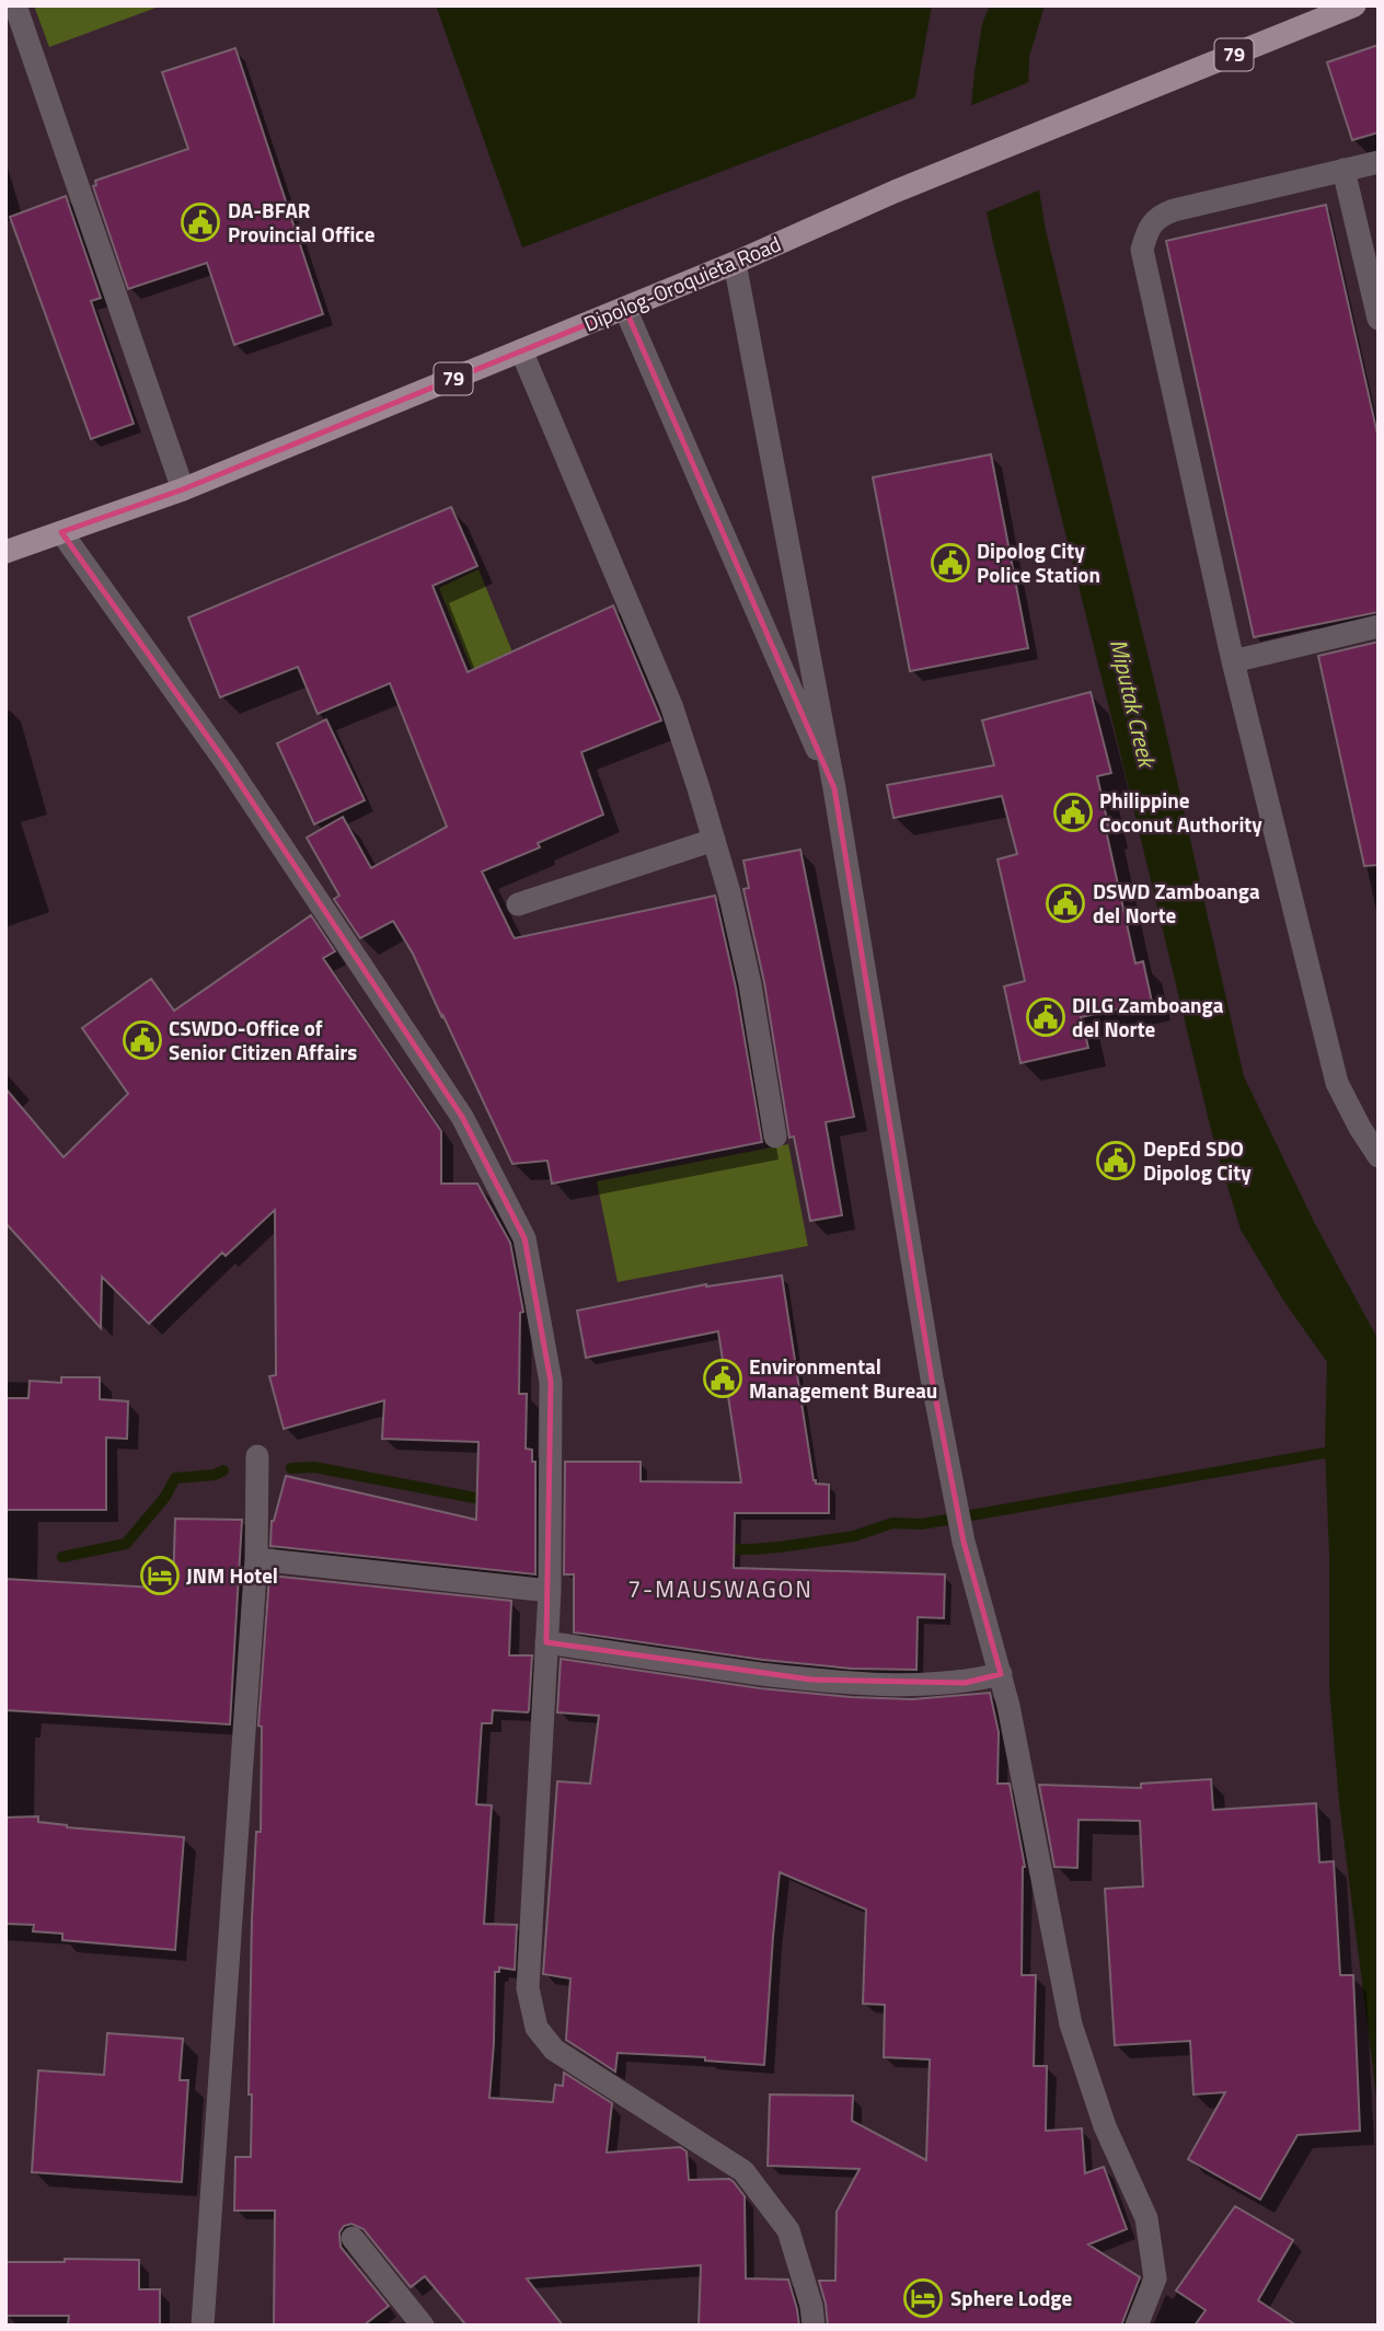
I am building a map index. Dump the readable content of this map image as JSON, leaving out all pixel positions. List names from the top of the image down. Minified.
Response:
{"streets":{"main road":["79","Dipolog-Oroquieta Road"]},"districts":["7-MAUSWAGON"],"water":["Miputak Creek"],"places":{"public building":["DA-BFAR Provincial Office","Dipolog City Police Station","Philippine Coconut Authority","DSWD Zamboanga del Norte","DILG Zamboanga del Norte","CSWDO-Office of Senior Citizen Affairs","DepEd SDO Dipolog City","Environmental Management Bureau"],"hotel":["JNM Hotel","Sphere Lodge"]}}
